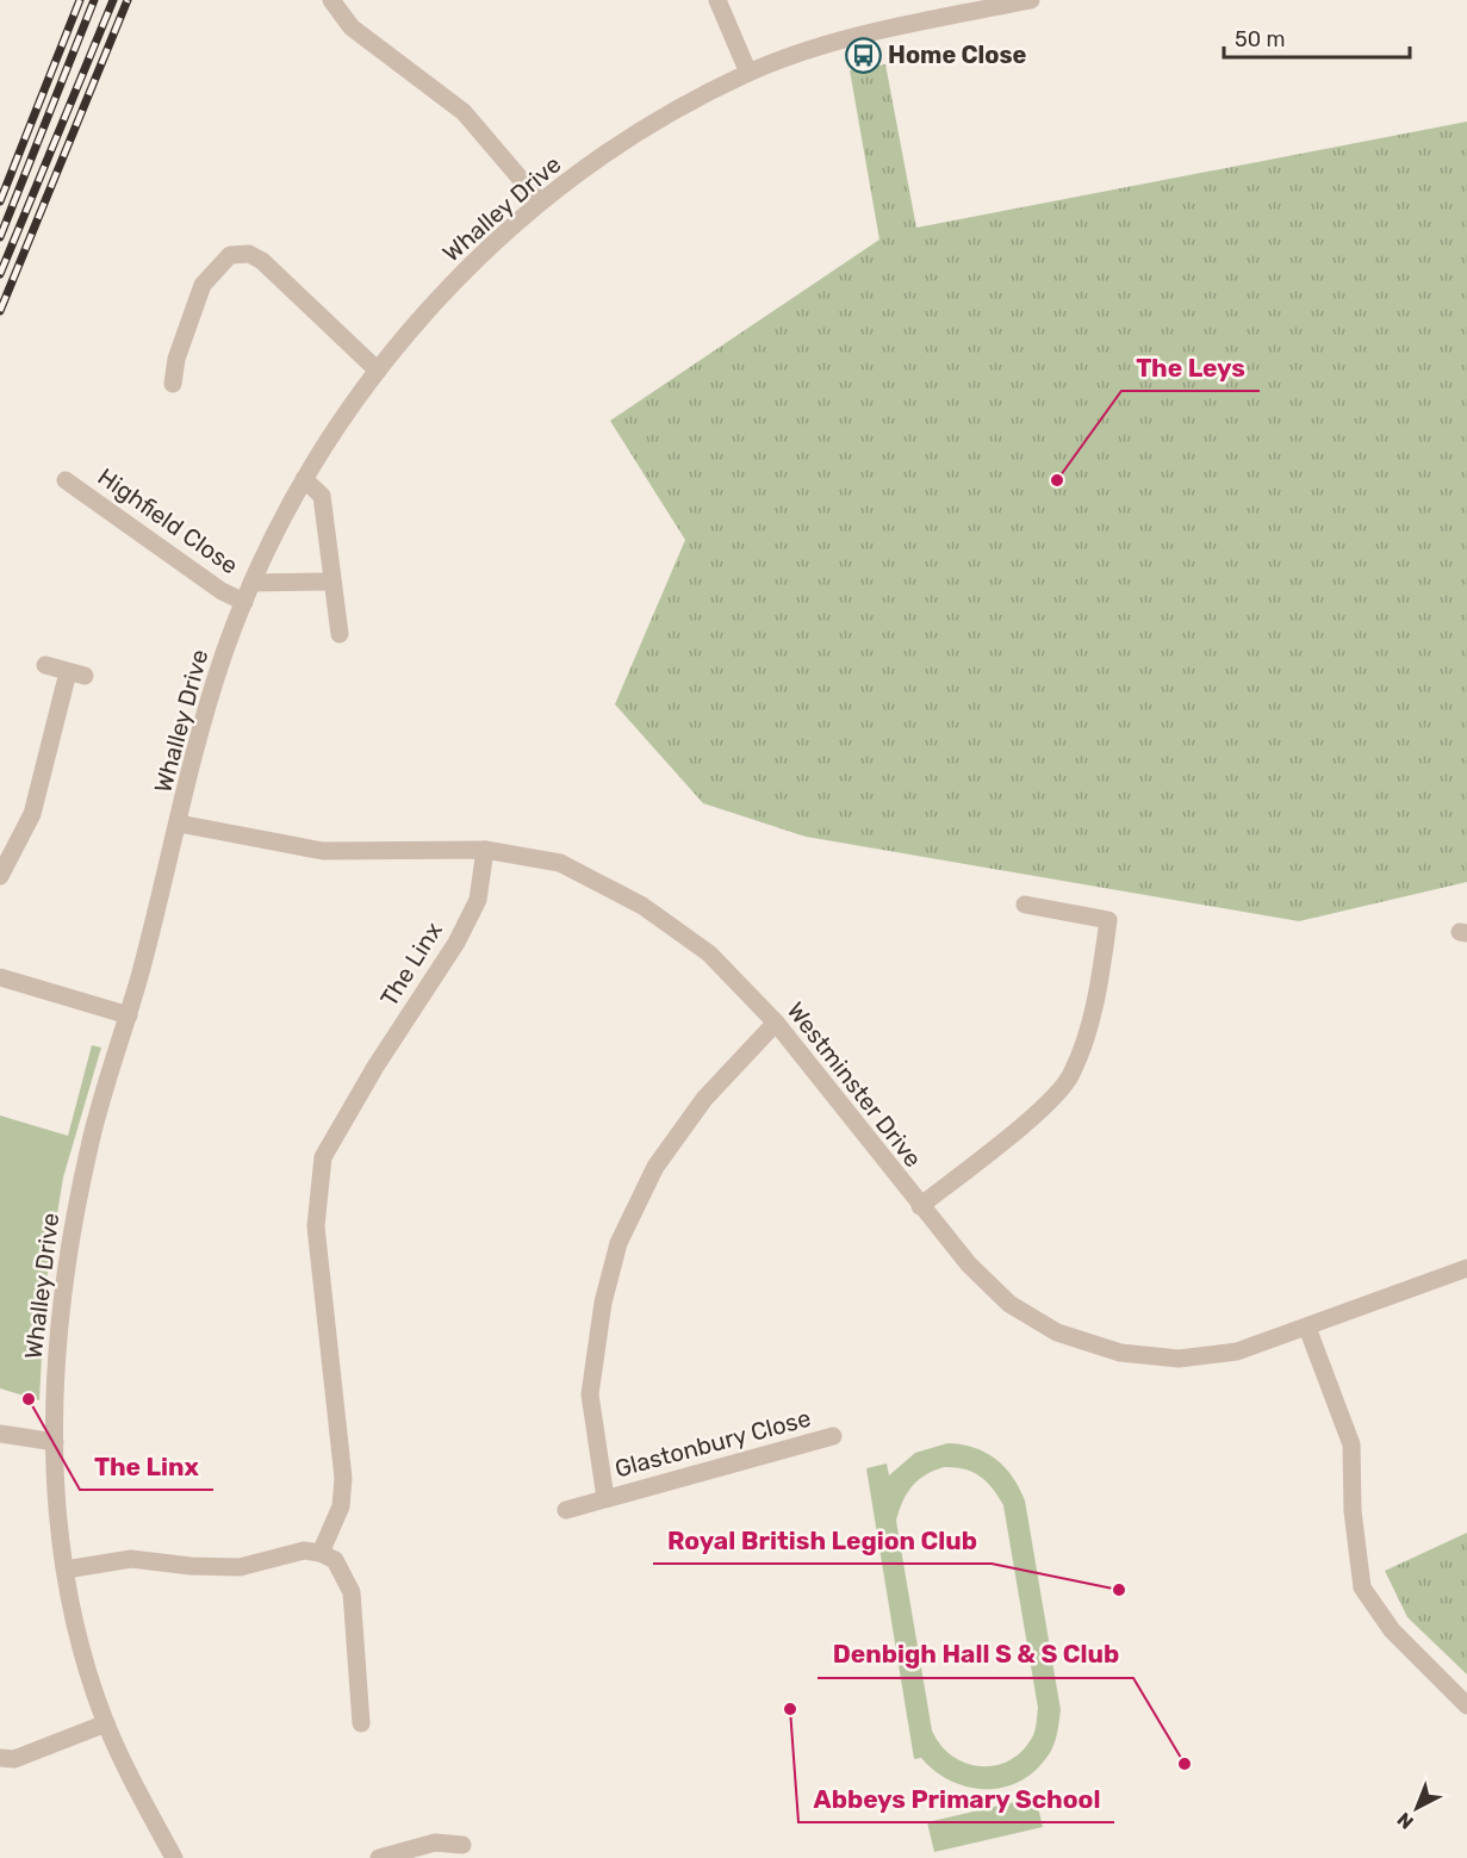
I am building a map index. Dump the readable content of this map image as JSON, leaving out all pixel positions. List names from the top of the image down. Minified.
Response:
{"streets":{"street":["Whalley Drive","Highfield Close","The Linx","Westminster Drive","Glastonbury Close"]},"crossings":[["Whalley Drive","Highfield Close"],["Whalley Drive","Westminster Drive"],["The Linx","Westminster Drive"],["Westminster Drive","Glastonbury Close"]],"places":{"bus stop":["Home Close"],"other":["The Leys","The Linx","Royal British Legion Club","Abbeys Primary School","Denbigh Hall S & S Club"]},"scale_bar":"50 m","north":"bottom left"}
